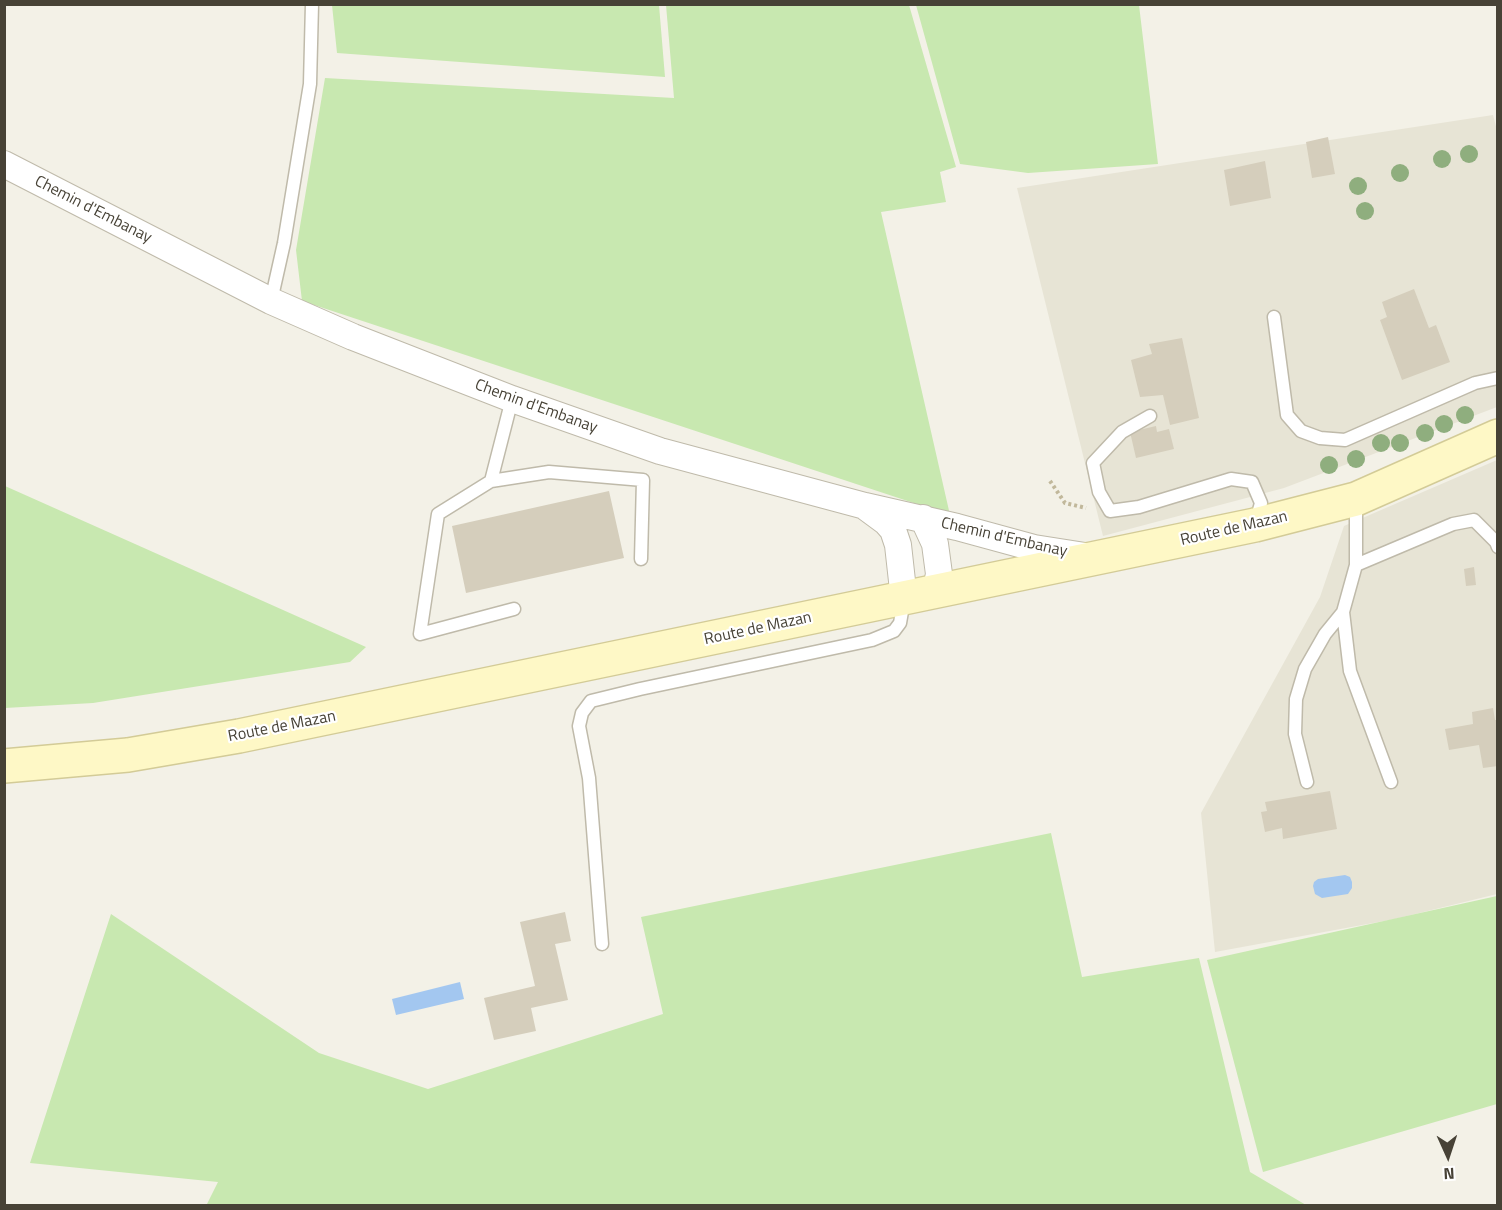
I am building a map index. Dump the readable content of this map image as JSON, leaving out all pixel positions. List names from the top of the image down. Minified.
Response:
{"streets":{"main road":["Route de Mazan"],"street":["Chemin d'Embanay"]},"crossings":[["Chemin d'Embanay","Route de Mazan"]],"north":"bottom"}
